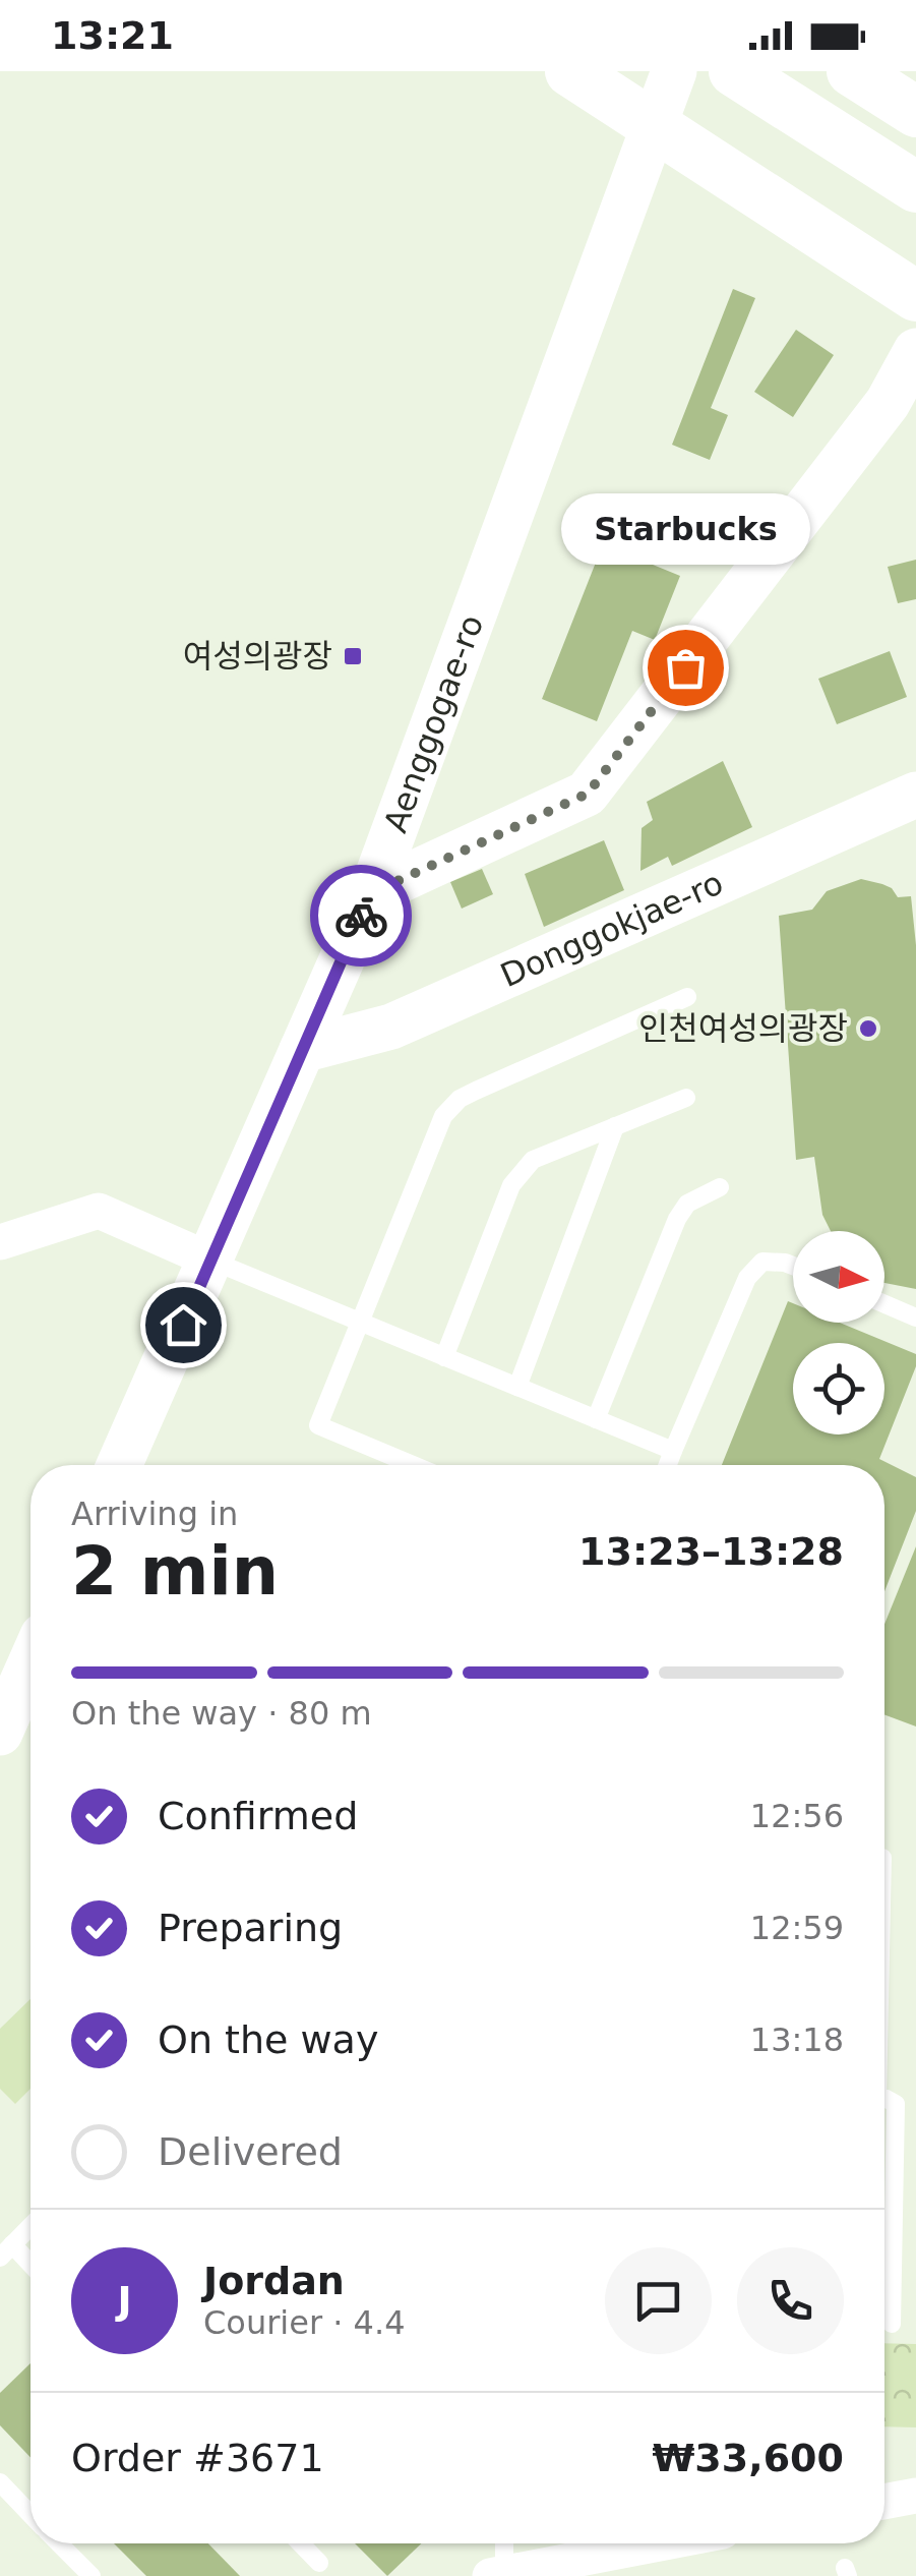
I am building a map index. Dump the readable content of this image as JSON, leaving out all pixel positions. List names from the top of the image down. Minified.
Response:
{"streets":{"street":["Aenggogae-ro","Donggokjae-ro"]},"crossings":[["Aenggogae-ro","Donggokjae-ro"]],"places":{"transit":["여성의광장"],"other":["Starbucks","인천여성의광장"]},"north":"right","page":{"status":"13:21","bubble":"Starbucks","heading":["2 min","Arriving in","13:23–13:28"],"panel":["Jordan","Courier · 4.4","Order #3671","₩33,600"],"bar":"On the way · 80 m","list":[["Confirmed","12:56"],["Preparing","12:59"],["On the way","13:18"],"Delivered"],"round":"J"}}
